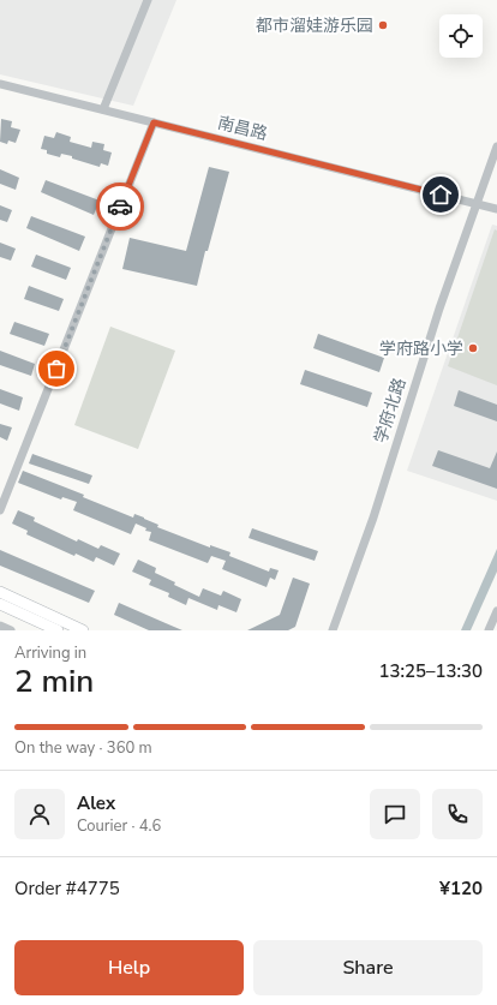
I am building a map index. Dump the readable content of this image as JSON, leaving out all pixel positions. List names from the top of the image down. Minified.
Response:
{"streets":{"street":["南昌路","学府北路"]},"crossings":[["南昌路","学府北路"]],"places":["都市溜娃游乐园","学府路小学"],"page":{"heading":["2 min","Arriving in","13:25–13:30"],"panel":["Alex","Courier · 4.6","Order #4775","¥120"],"bar":"On the way · 360 m","buttons":["Help","Share"]}}
